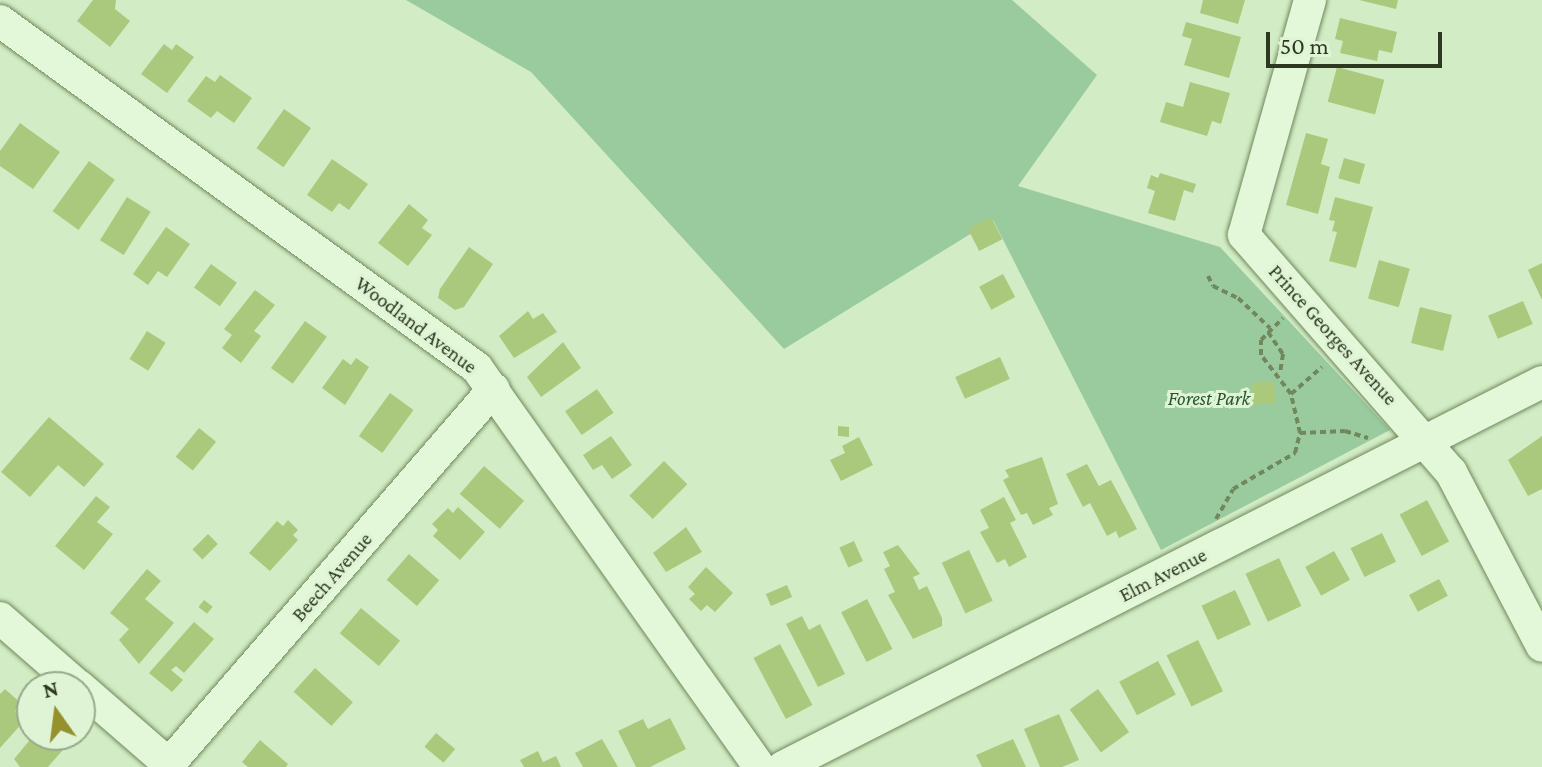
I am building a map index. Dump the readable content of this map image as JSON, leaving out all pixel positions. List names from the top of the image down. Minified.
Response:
{"streets":{"street":["Woodland Avenue","Prince Georges Avenue","Elm Avenue","Beech Avenue"]},"crossings":[["Woodland Avenue","Beech Avenue"],["Prince Georges Avenue","Elm Avenue"]],"parks":["Forest Park"],"scale_bar":"50 m","north":"top"}
